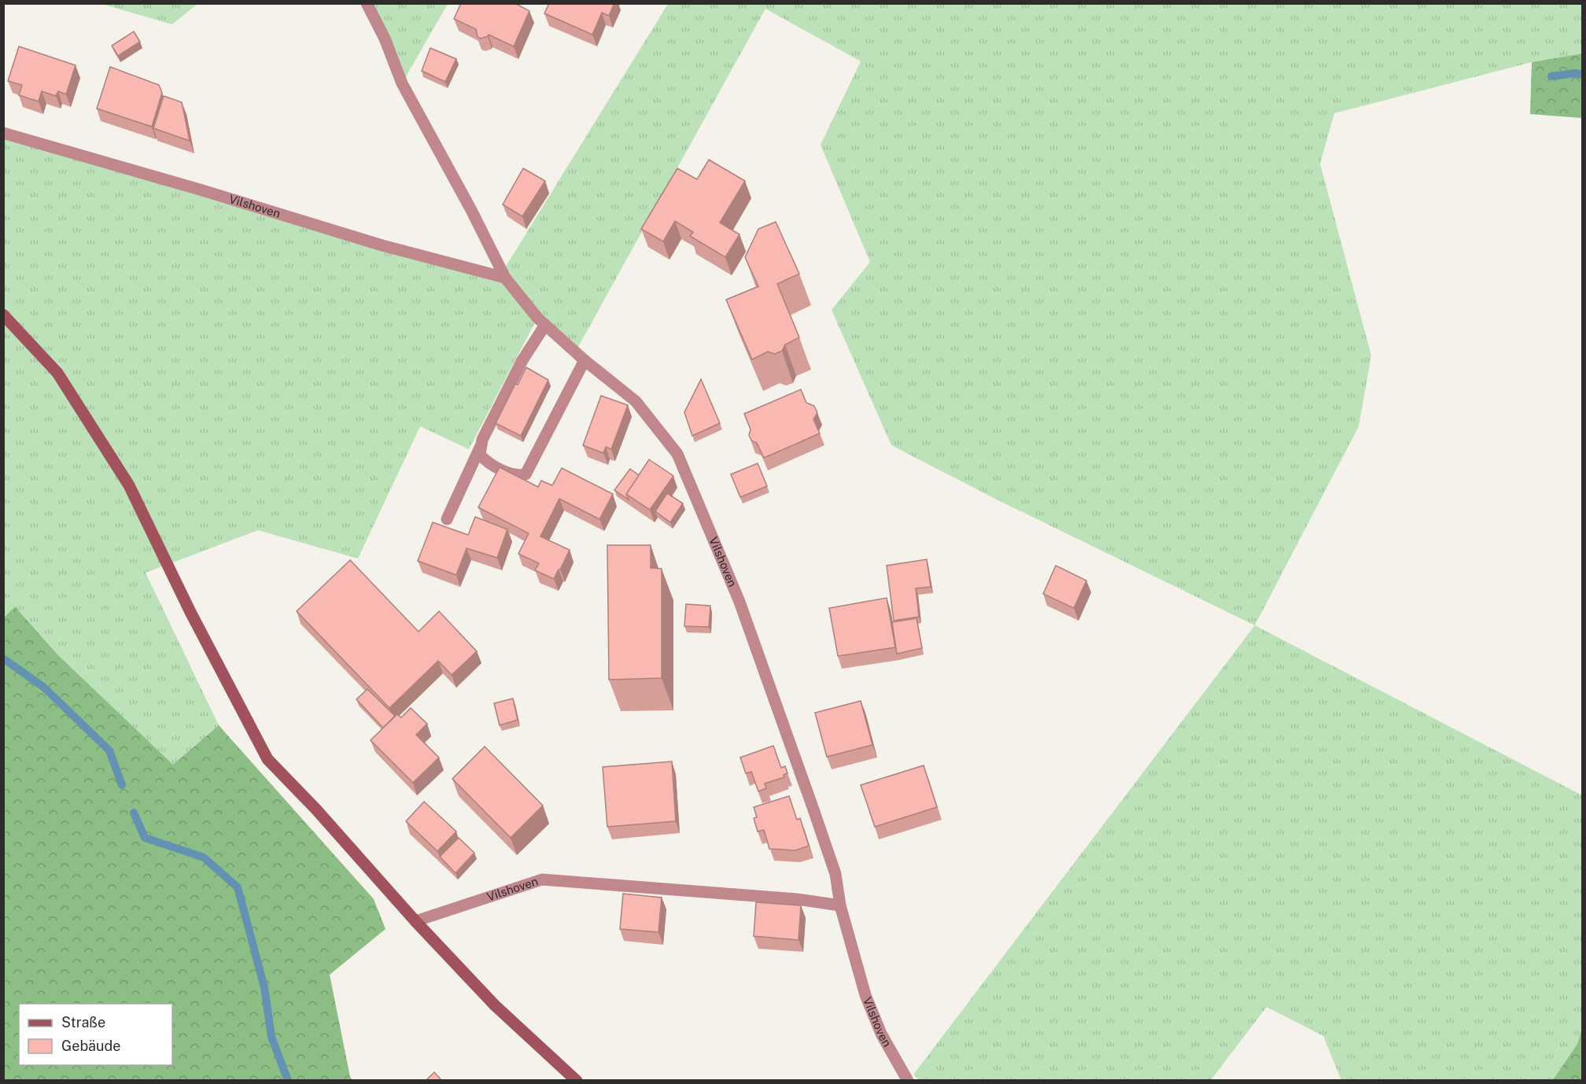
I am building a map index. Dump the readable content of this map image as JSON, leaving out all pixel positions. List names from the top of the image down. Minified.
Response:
{"streets":{"street":["Vilshoven"]},"legend":["Straße","Gebäude"]}
